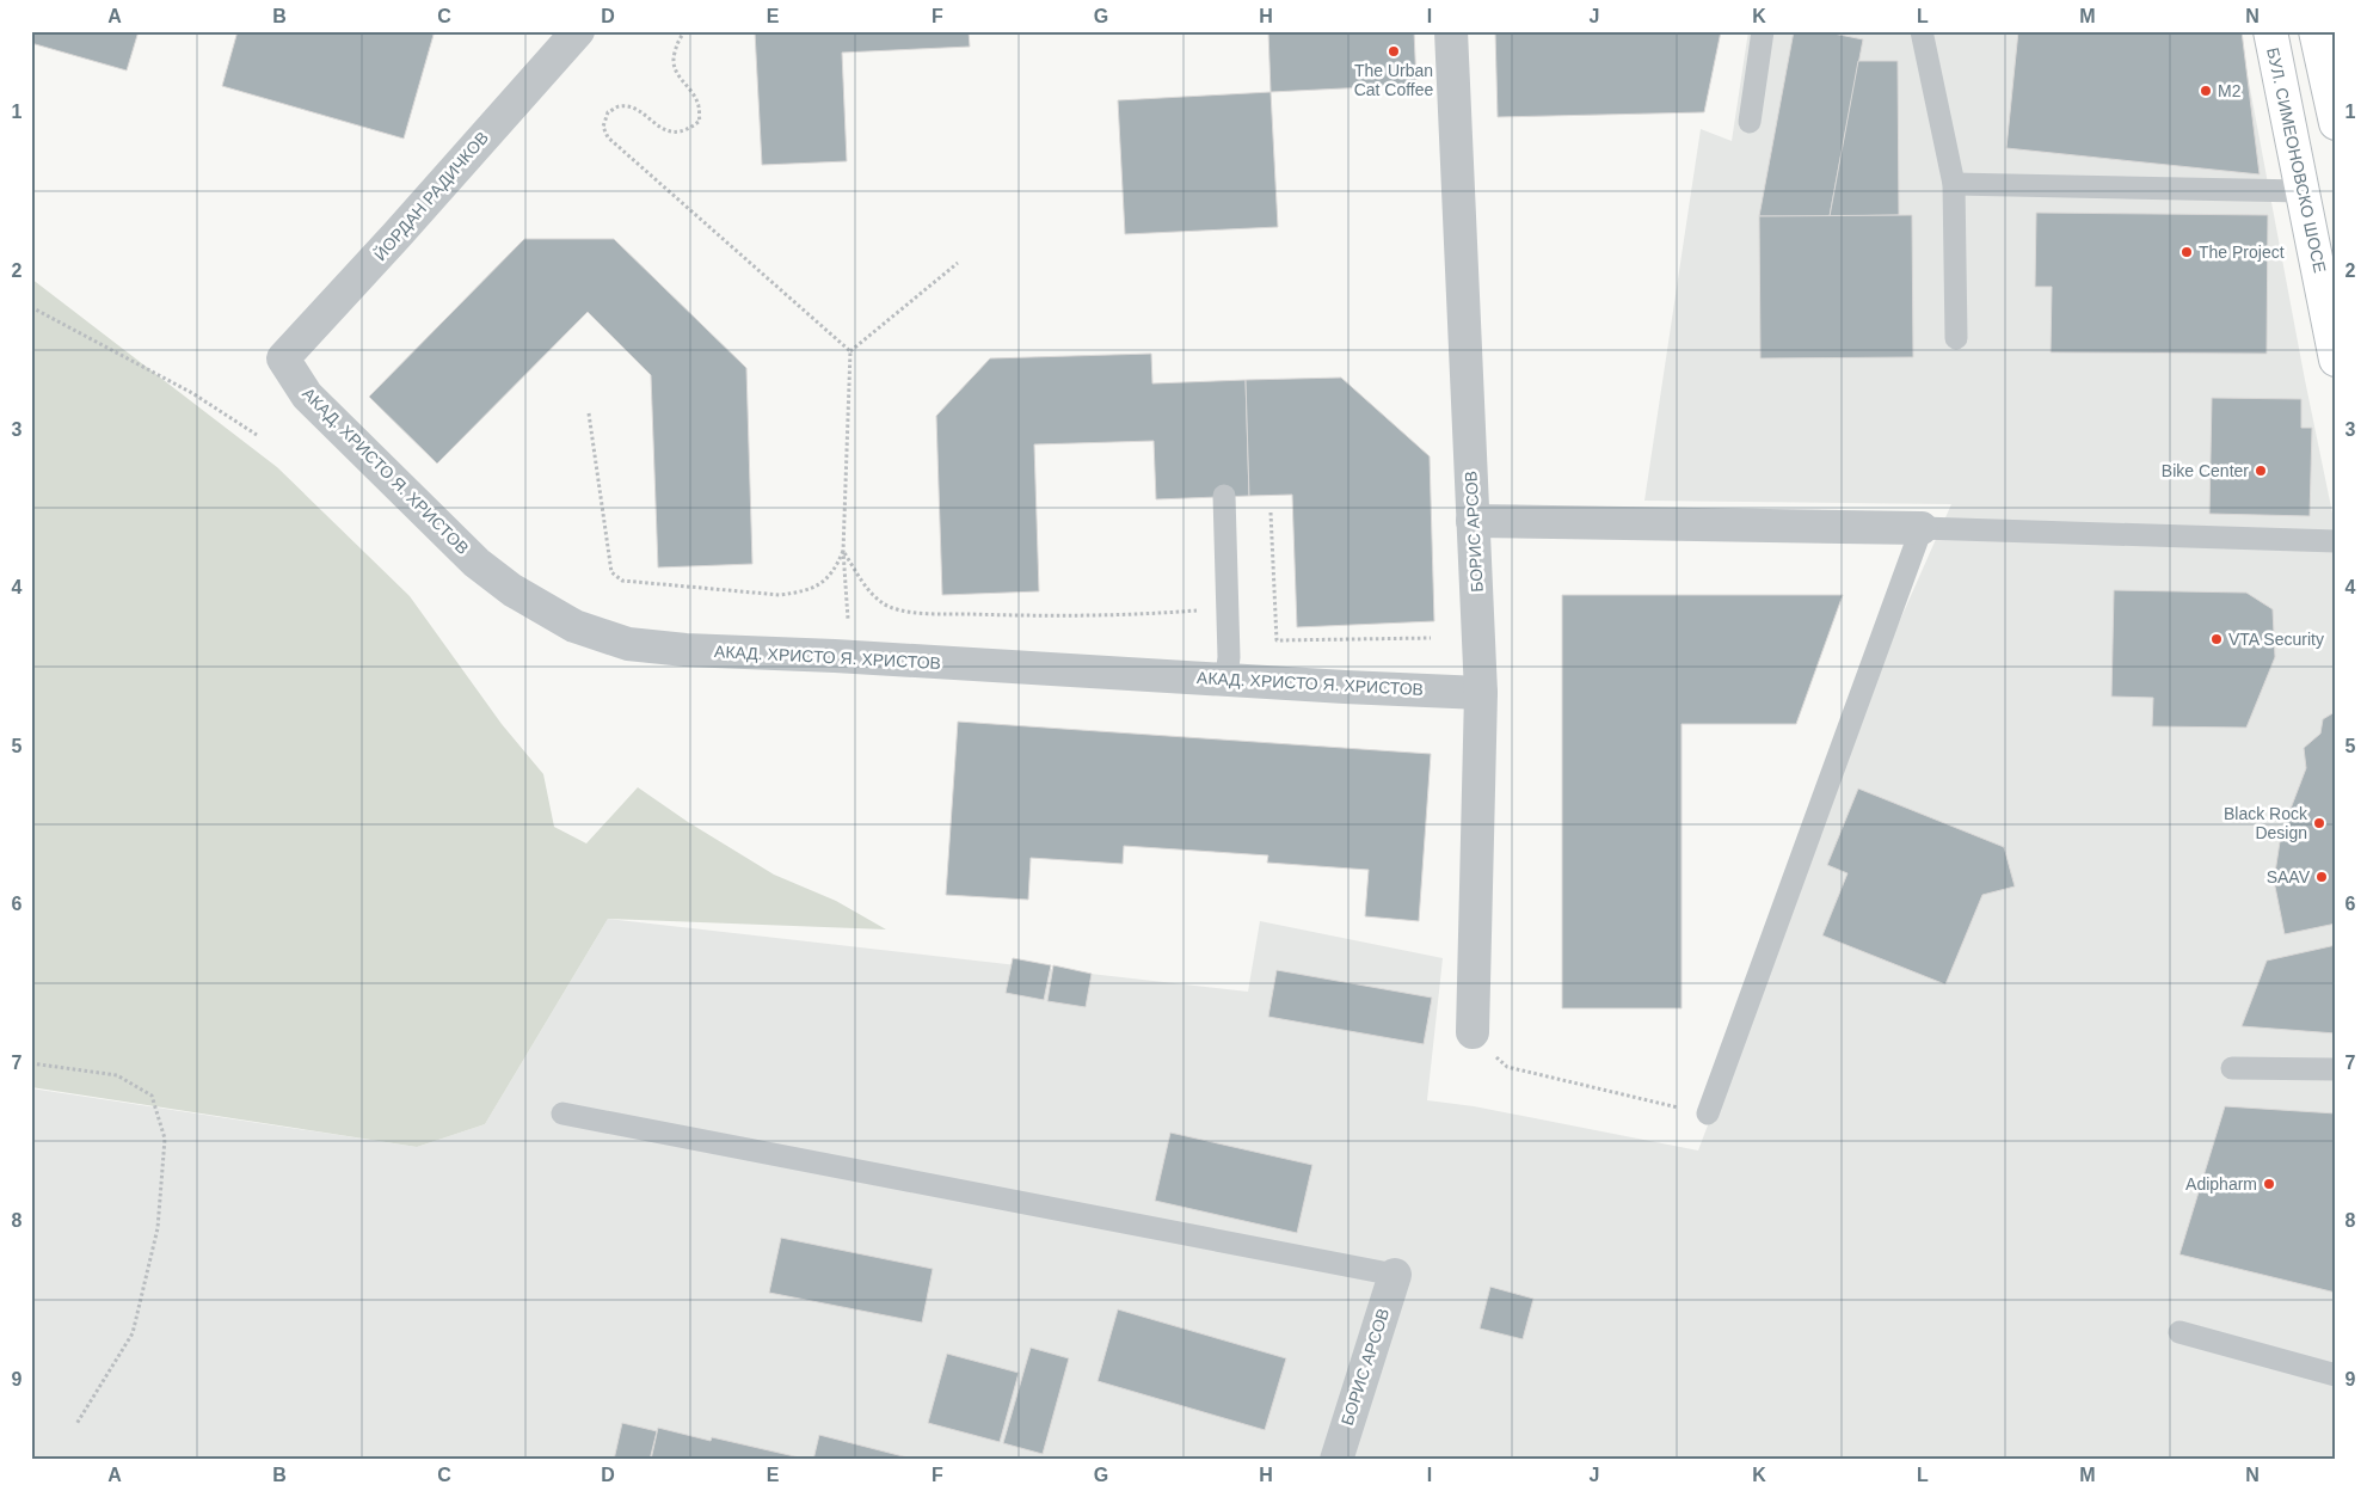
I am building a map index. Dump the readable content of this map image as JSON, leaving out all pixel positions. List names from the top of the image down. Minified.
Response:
{"streets":{"main road":["БУЛ. СИМЕОНОВСКО ШОСЕ"],"street":["ЙОРДАН РАДИЧКОВ","АКАД. ХРИСТО Я. ХРИСТОВ","БОРИС АРСОВ"]},"crossings":[["ЙОРДАН РАДИЧКОВ","АКАД. ХРИСТО Я. ХРИСТОВ"],["АКАД. ХРИСТО Я. ХРИСТОВ","БОРИС АРСОВ"]],"places":["The Urban Cat Coffee","M2","The Project","Bike Center","VTA Security","Black Rock Design","SAAV","Adipharm"],"grid":{"columns":["A","B","C","D","E","F","G","H","I","J","K","L","M","N"],"rows":["1","2","3","4","5","6","7","8","9"]}}
